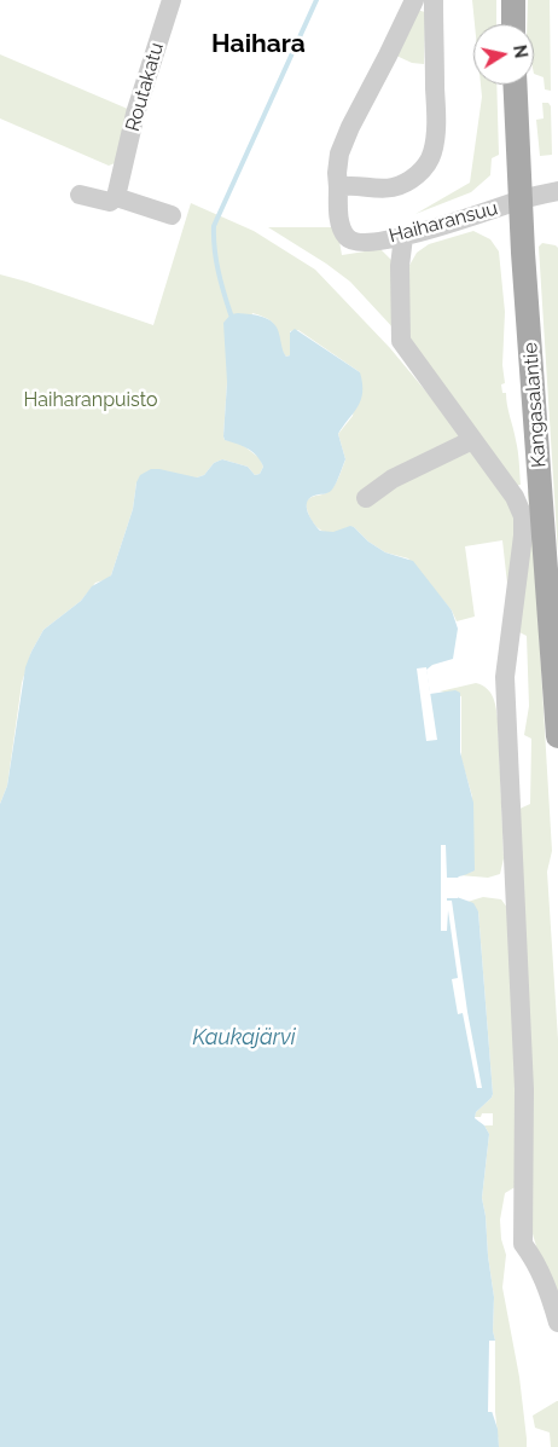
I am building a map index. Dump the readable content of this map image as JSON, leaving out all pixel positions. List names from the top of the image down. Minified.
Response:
{"streets":{"main road":["Kangasalantie"],"street":["Routakatu","Haiharansuu"]},"crossings":[["Haiharansuu","Kangasalantie"]],"districts":["Haihara"],"water":["Kaukajärvi"],"parks":["Haiharanpuisto"],"north":"right"}
